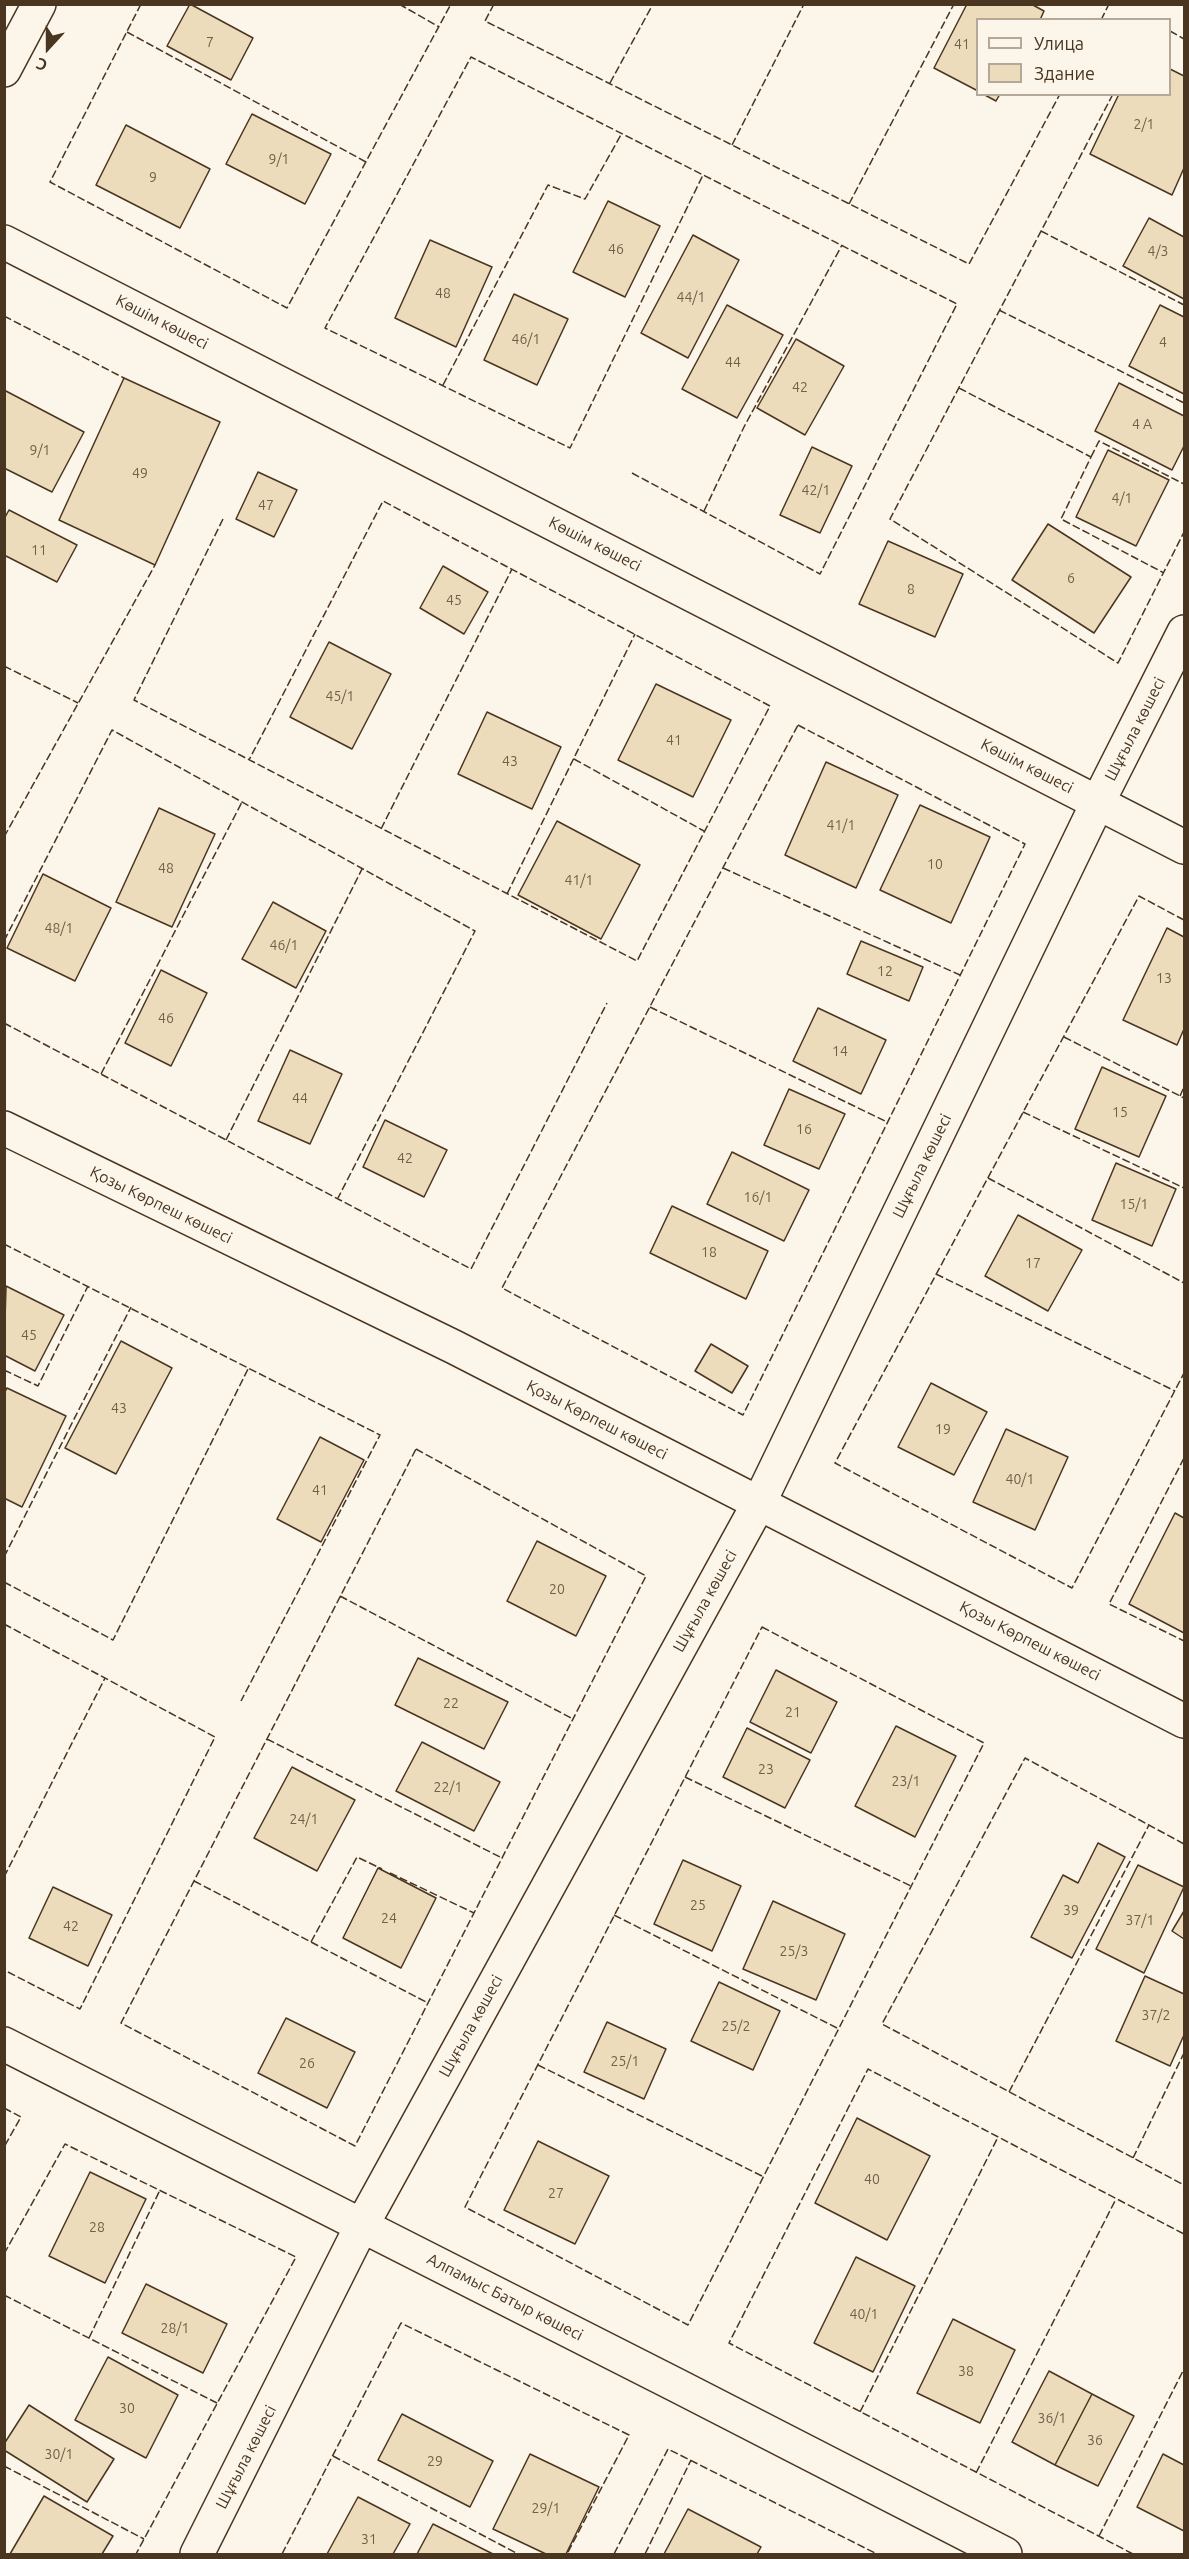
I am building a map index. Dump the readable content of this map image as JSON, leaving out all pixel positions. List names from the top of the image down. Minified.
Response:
{"streets":{"street":["Көшім көшесі","Шұғыла көшесі","Қозы Көрпеш көшесі","Алпамыс Батыр көшесі"]},"crossings":[["Көшім көшесі","Шұғыла көшесі"],["Шұғыла көшесі","Қозы Көрпеш көшесі"],["Шұғыла көшесі","Алпамыс Батыр көшесі"]],"house_numbers":["7","41","2/1","9/1","9","46","4/3","48","44/1","46/1","4","44","42","4 А","9/1","49","42/1","4/1","47","11","6","8","45","45/1","41","43","41/1","10","48","41/1","48/1","46/1","12","13","46","14","44","15","16","42","16/1","15/1","18","17","45","43","19","40/1","41","20","22","21","23","23/1","22/1","24/1","25","39","24","37/1","42","25/3","37/2","25/2","25/1","26","40","27","28","40/1","28/1","38","30","36/1","36","30/1","29","29/1","31"],"legend":["Улица","Здание"],"north":"bottom"}
